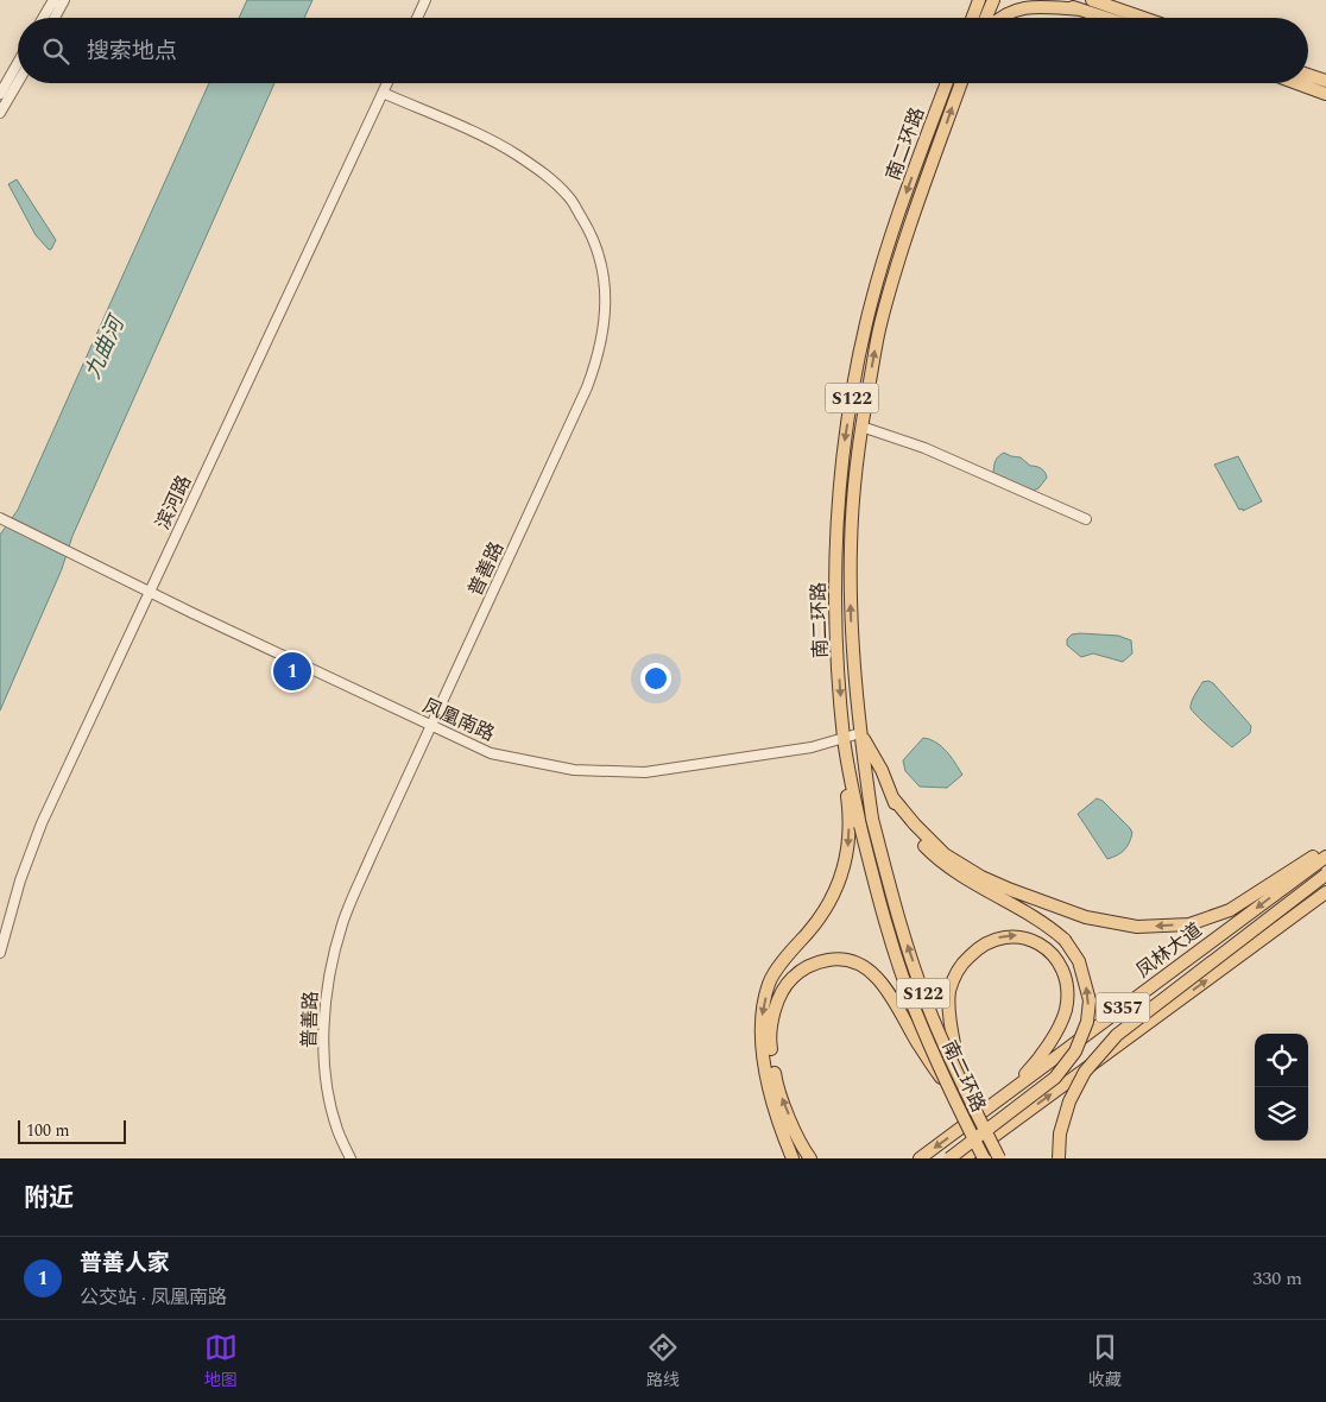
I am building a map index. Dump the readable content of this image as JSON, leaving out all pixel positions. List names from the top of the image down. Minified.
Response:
{"streets":{"main road":["南二环路","S122","凤林大道","S357"],"street":["滨河路","普善路","凤凰南路"]},"crossings":[["南二环路","凤凰南路"],["滨河路","普善路"],["滨河路","凤凰南路"],["普善路","凤凰南路"]],"water":["九曲河"],"scale_bar":"100 m","page":{"search":"搜索地点","pins":"1","scale":"100 m","heading":"附近","list":[{"mark":"1","name":"普善人家","note":"公交站 · 凤凰南路","value":"330 m"}],"nav":["地图","路线","收藏"]}}
